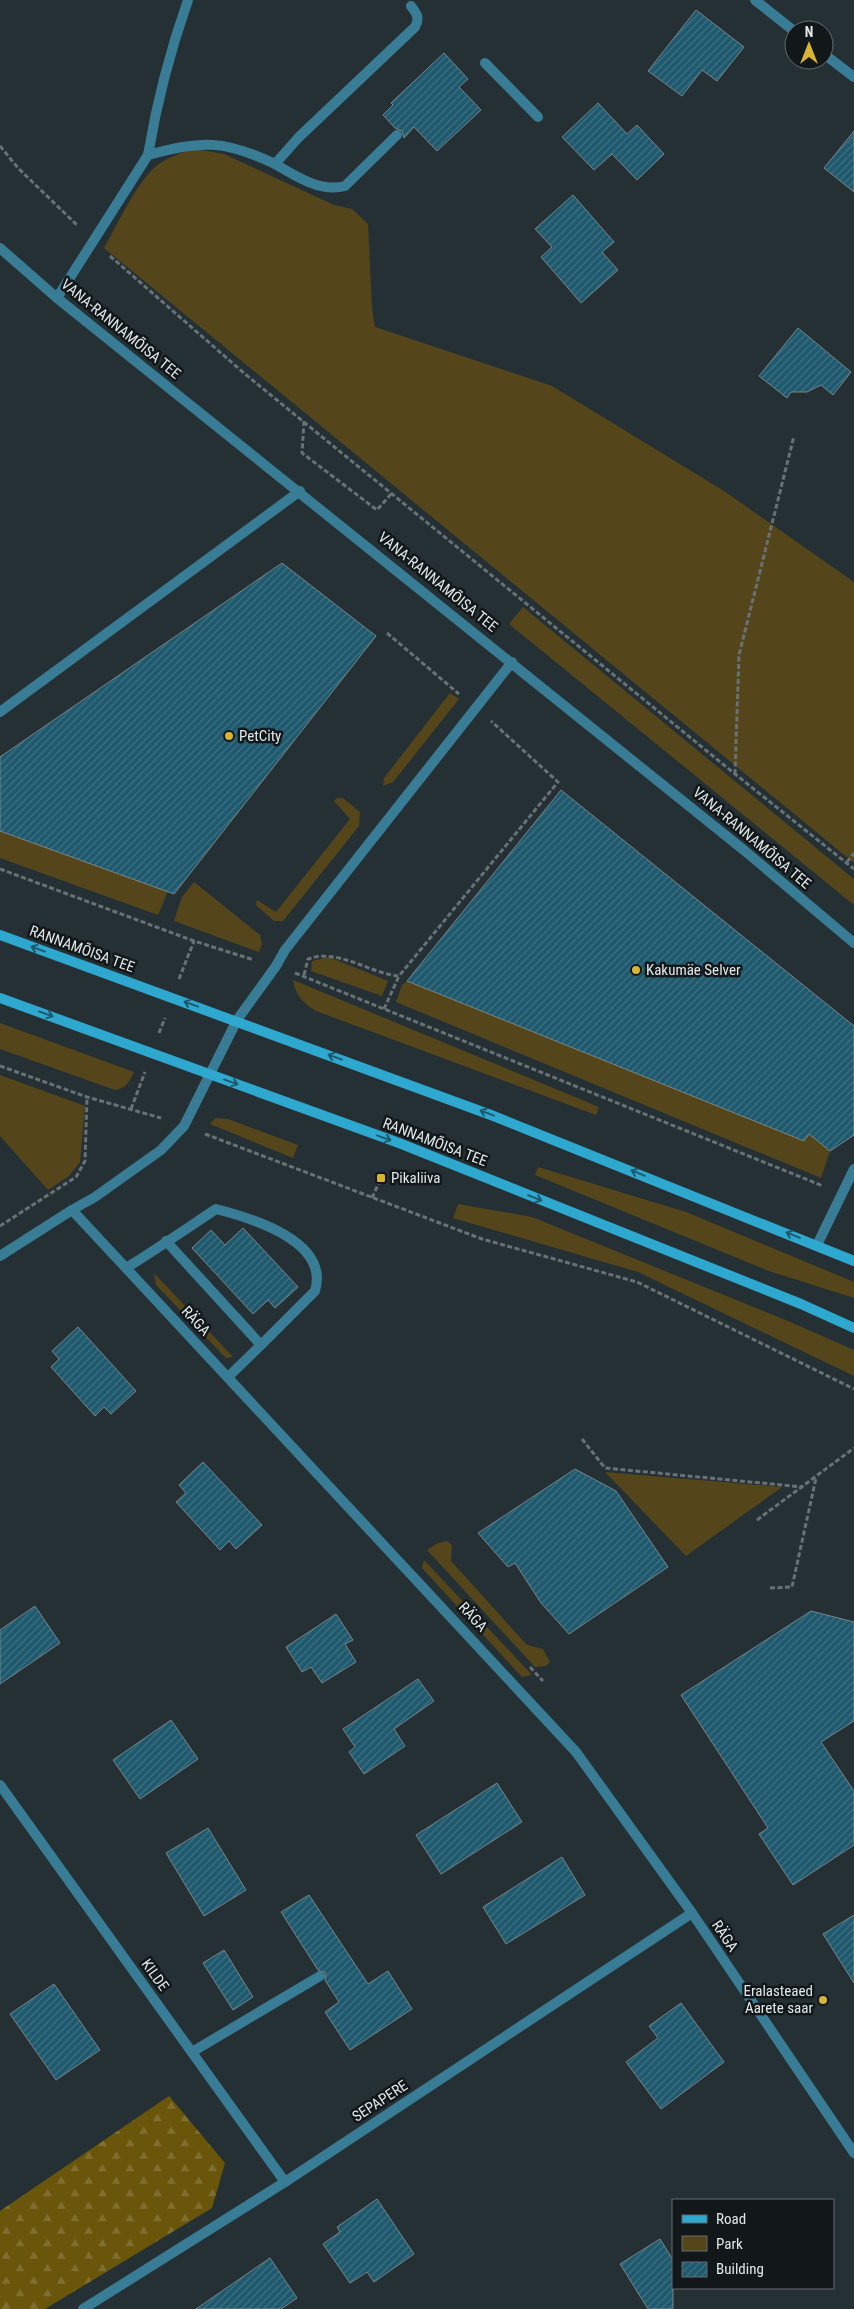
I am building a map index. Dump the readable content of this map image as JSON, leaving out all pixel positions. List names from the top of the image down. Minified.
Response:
{"streets":{"main road":["RANNAMÕISA TEE"],"street":["VANA-RANNAMÕISA TEE","RÄGA","KILDE","SEPAPERE"]},"crossings":[["RÄGA","SEPAPERE"],["KILDE","SEPAPERE"]],"places":{"other":["PetCity","Kakumäe Selver","Eralasteaed Aarete saar"],"transit":["Pikaliiva"]},"legend":["Road","Park","Building"],"north":"top"}
